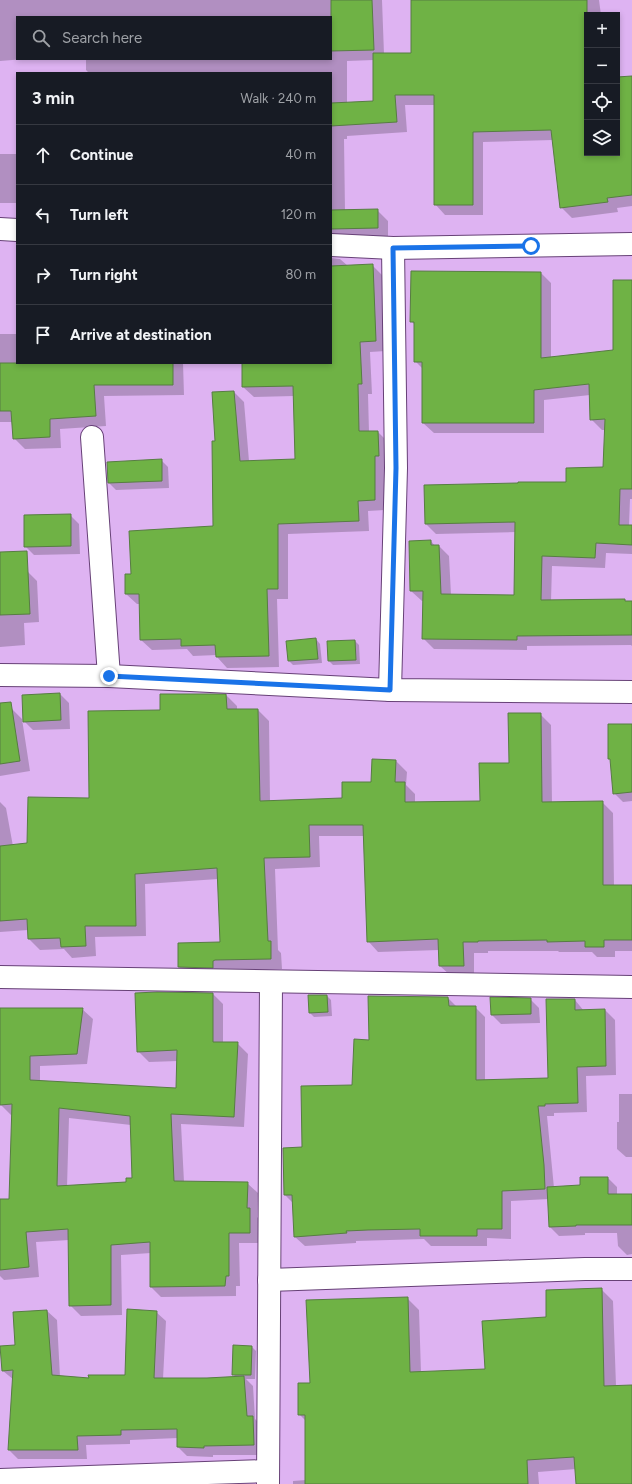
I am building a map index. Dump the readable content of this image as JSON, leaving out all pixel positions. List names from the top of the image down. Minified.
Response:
{"page":{"map_buttons":["+","−"],"search":"Search here","heading":["3 min","Walk · 240 m"],"list":[["Continue","40 m"],["Turn left","120 m"],["Turn right","80 m"],"Arrive at destination"]}}
